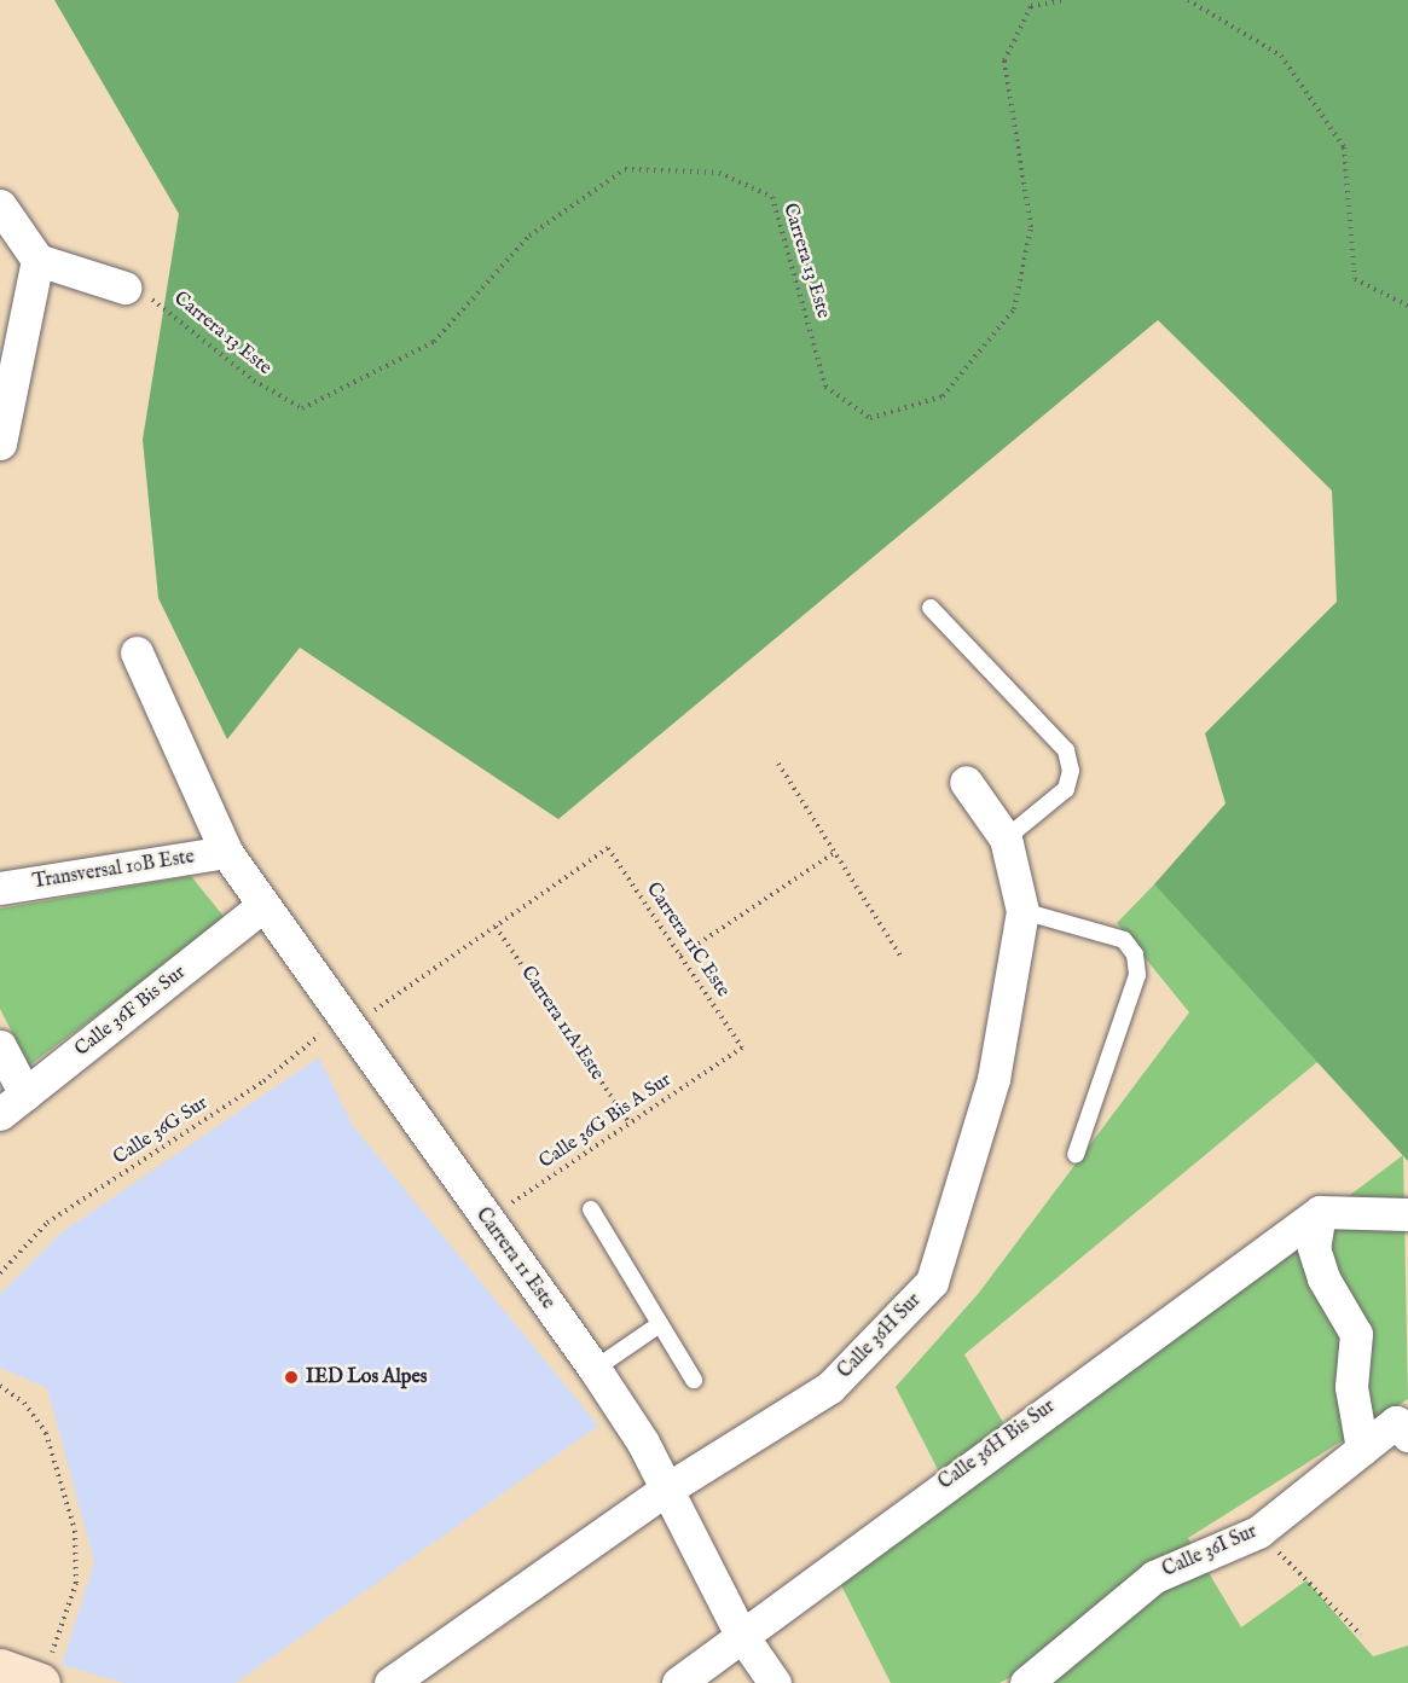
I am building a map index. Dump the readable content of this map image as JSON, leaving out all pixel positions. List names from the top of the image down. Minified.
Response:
{"streets":{"street":["Transversal 10B Este","Calle 36F Bis Sur","Carrera 11 Este","Calle 36H Sur","Calle 36H Bis Sur","Calle 36I Sur"],"path":["Carrera 13 Este","Carrera 11C Este","Carrera 11A Este","Calle 36G Bis A Sur","Calle 36G Sur"]},"crossings":[["Transversal 10B Este","Carrera 11 Este"],["Carrera 11C Este","Calle 36G Bis A Sur"],["Carrera 11C Este","Calle 36G Sur"],["Calle 36F Bis Sur","Carrera 11 Este"],["Carrera 11A Este","Calle 36G Bis A Sur"],["Carrera 11A Este","Calle 36G Sur"],["Calle 36G Bis A Sur","Carrera 11 Este"],["Calle 36G Sur","Carrera 11 Este"],["Carrera 11 Este","Calle 36H Sur"],["Carrera 11 Este","Calle 36H Bis Sur"]],"places":["IED Los Alpes"]}
